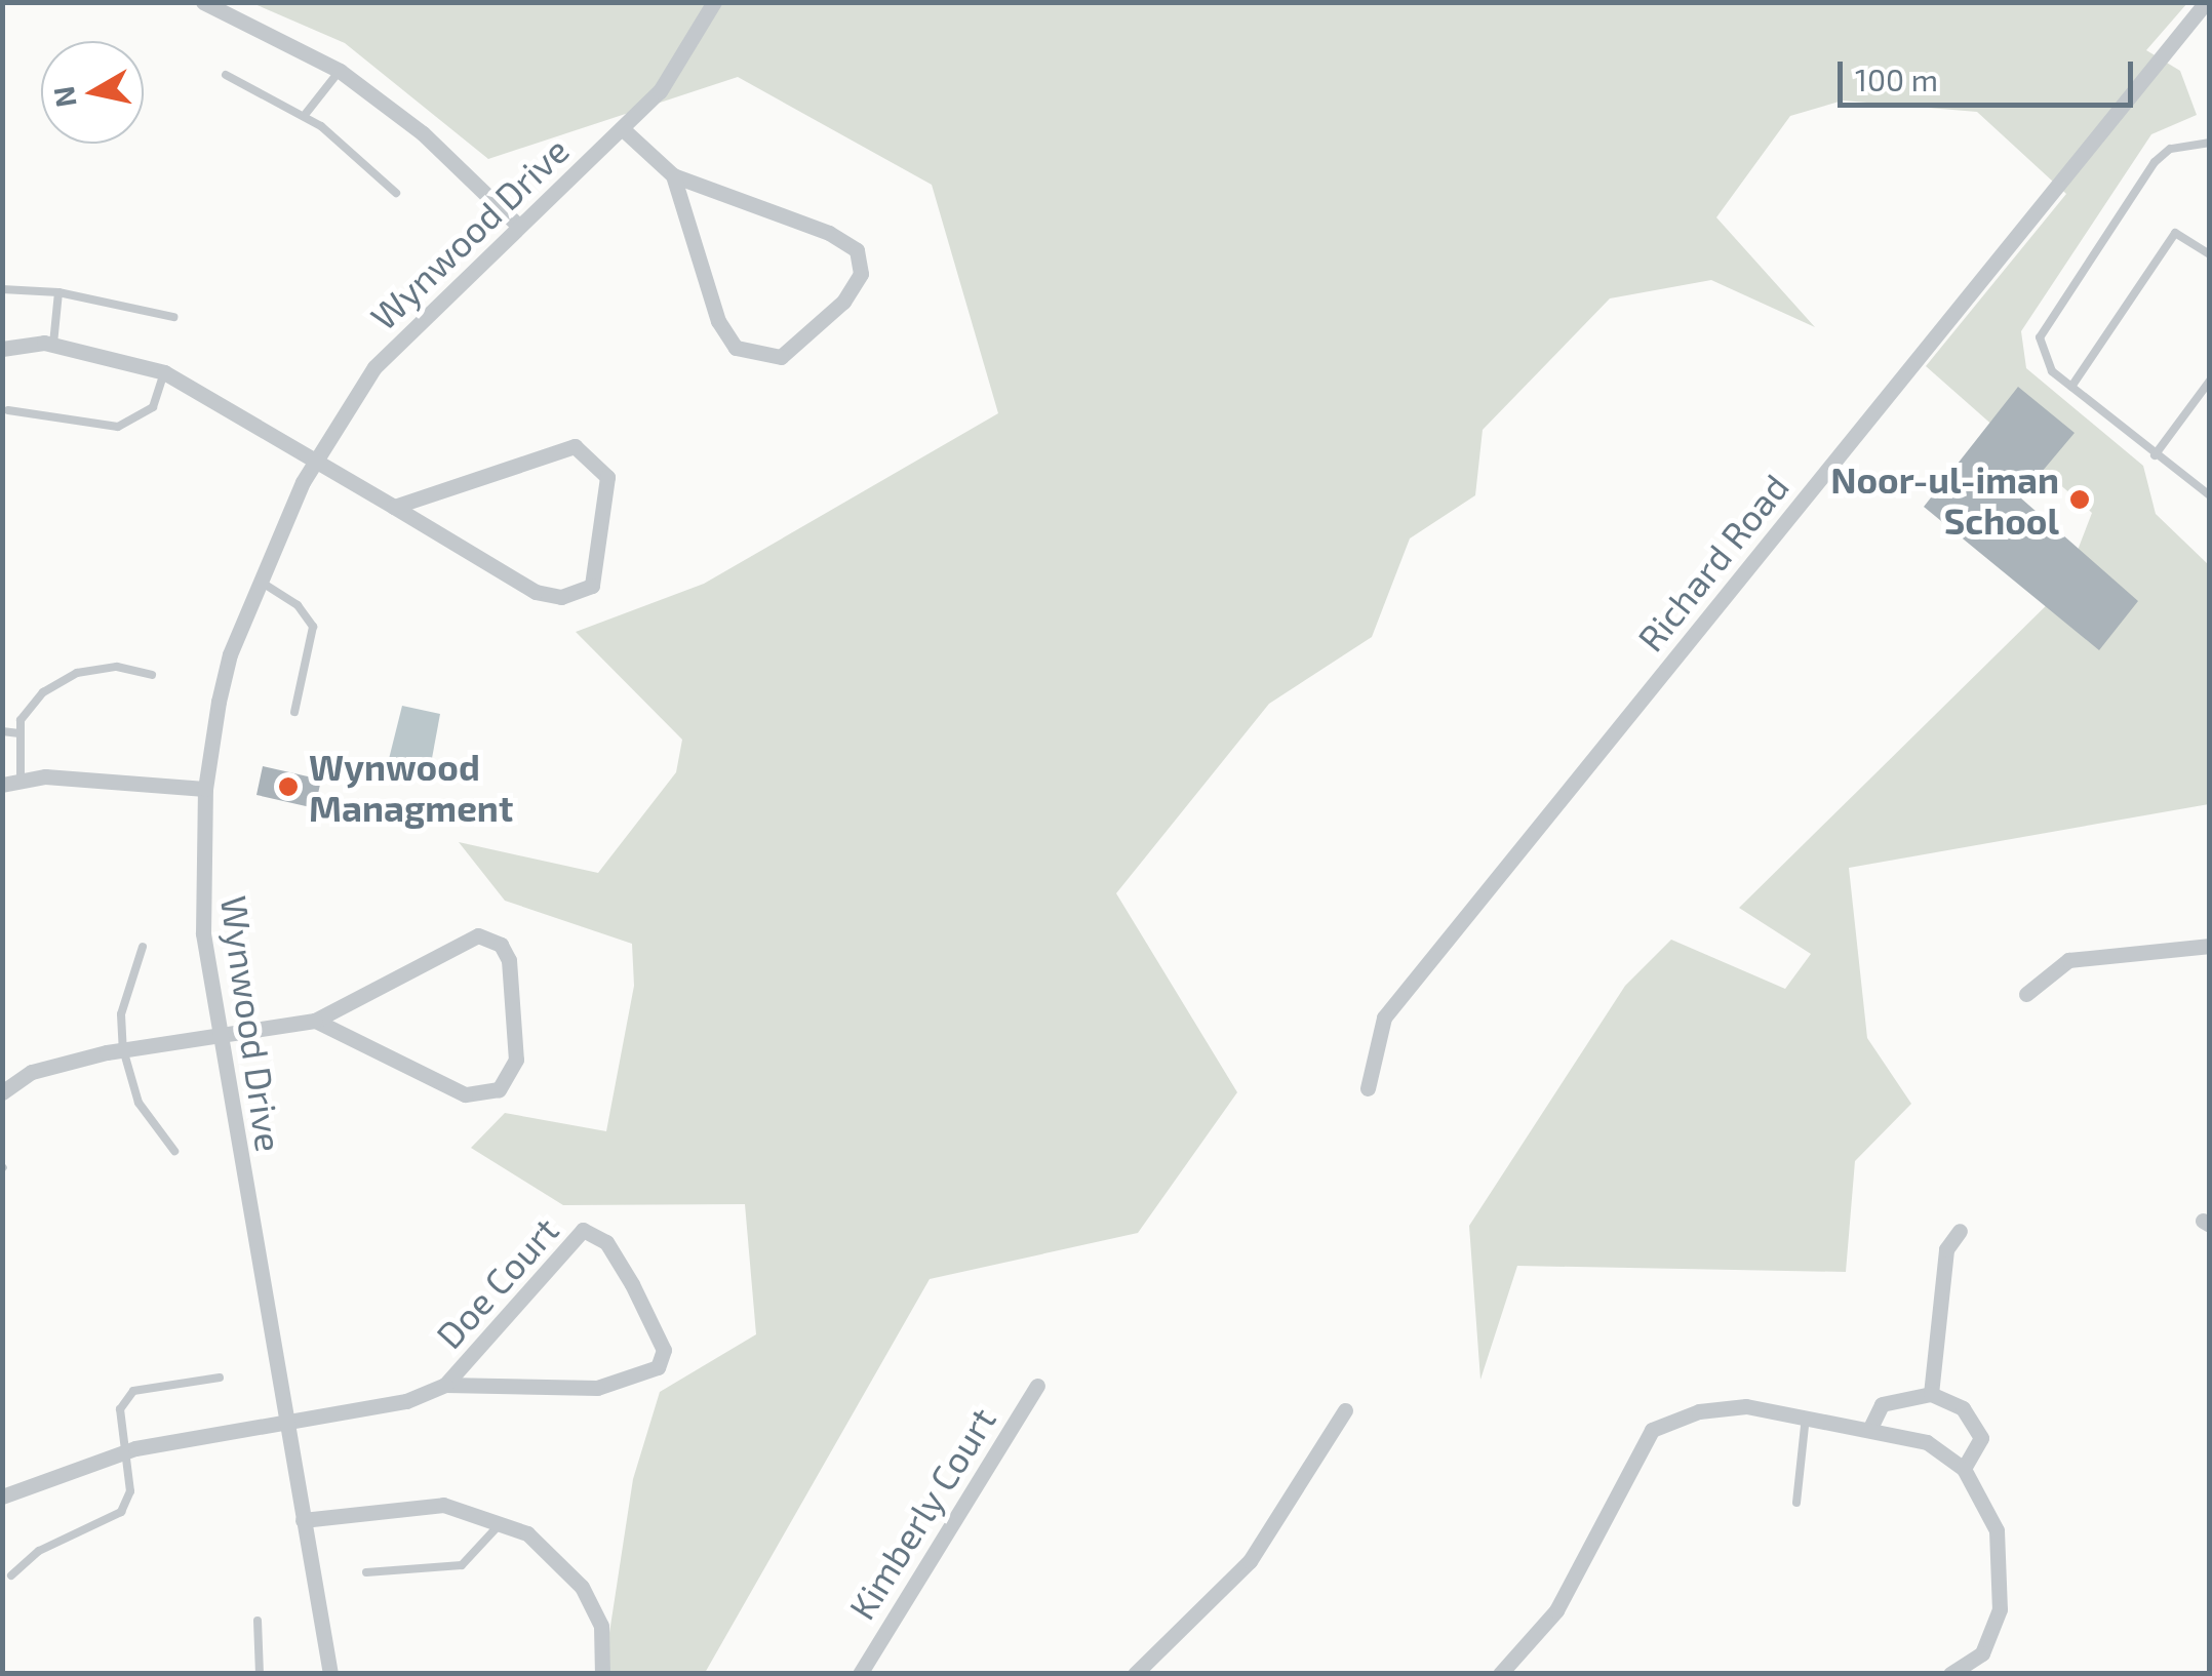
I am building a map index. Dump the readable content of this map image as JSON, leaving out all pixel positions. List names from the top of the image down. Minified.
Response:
{"streets":{"street":["Wynwood Drive","Richard Road","Doe Court","Kimberly Court"]},"crossings":[["Wynwood Drive","Doe Court"]],"places":["Noor-ul-iman School","Wynwood Managment"],"scale_bar":"100 m","north":"left"}
